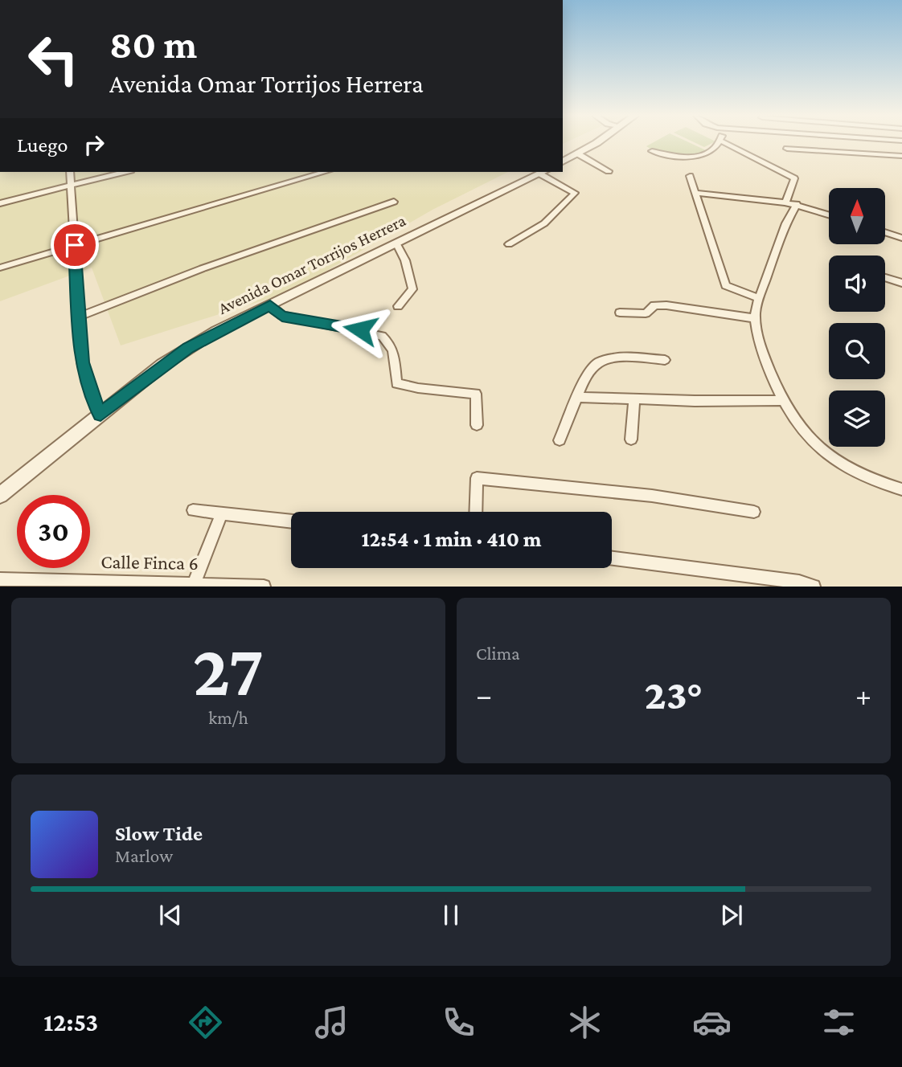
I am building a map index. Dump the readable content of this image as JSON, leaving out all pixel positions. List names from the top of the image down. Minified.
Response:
{"streets":{"street":["Avenida Omar Torrijos Herrera","Calle Finca 6"]},"north":"top","page":{"turn":["80 m","Avenida Omar Torrijos Herrera"],"then":"Luego","limit":"30","trip":"12:54 · 1 min · 410 m","tile":[["27","km/h"],"Clima"],"heat":["−","23°","+"],"song":["Slow Tide","Marlow"],"tabs":"12:53"}}
